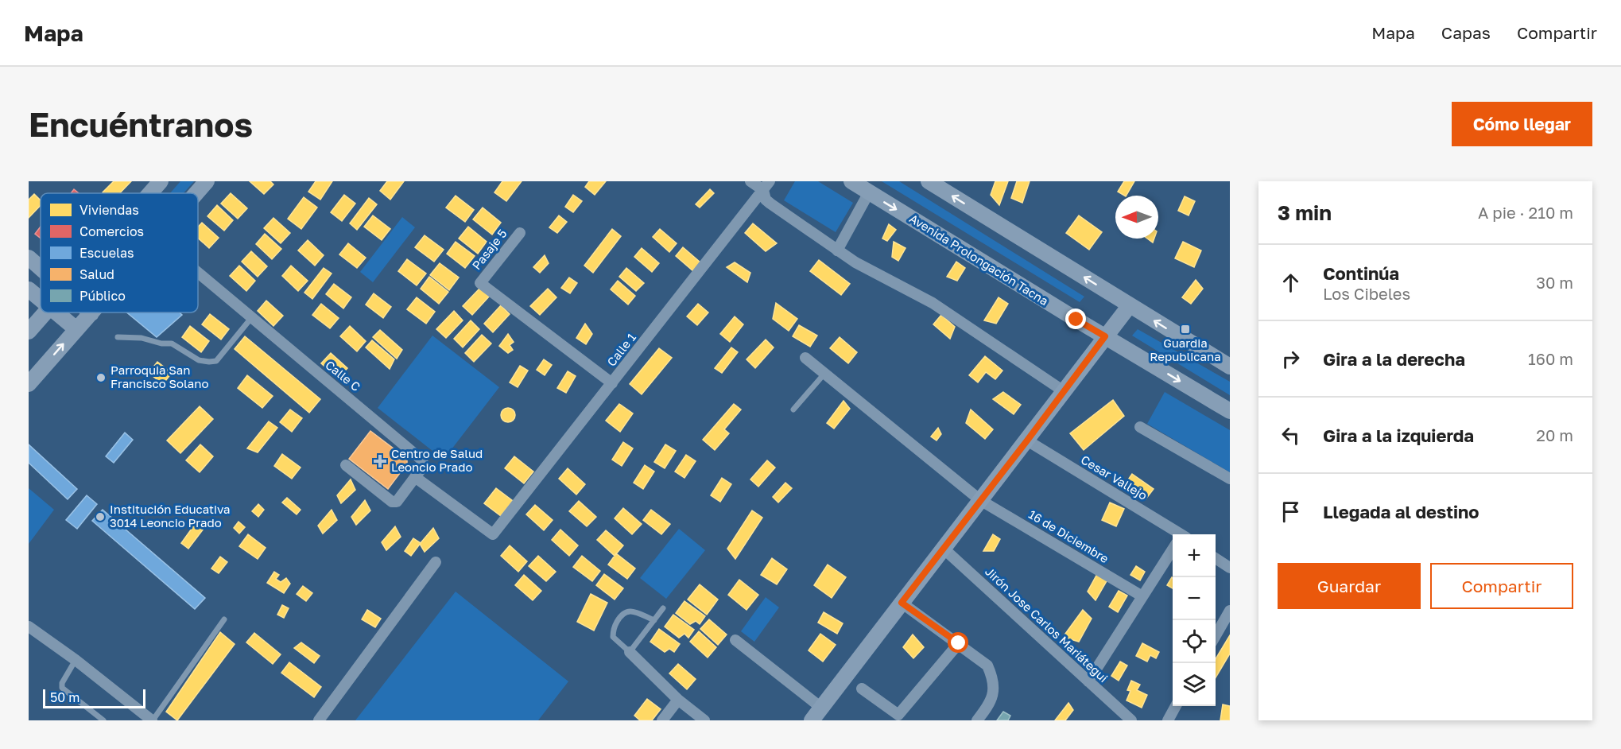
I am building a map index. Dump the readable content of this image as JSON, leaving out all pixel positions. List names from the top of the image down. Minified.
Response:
{"streets":{"main road":["Avenida Prolongación Tacna"],"street":["Pasaje 5","Calle 1","Calle C","Cesar Vallejo","16 de Diciembre","Jirón Jose Carlos Mariátegui"]},"crossings":[["Pasaje 5","Calle 1"],["Calle 1","Calle C"]],"places":{"transit":["Guardia Republicana"],"other":["Parroquia San Francisco Solano","Institución Educativa 3014 Leoncio Prado"],"health":["Centro de Salud Leoncio Prado"]},"legend":["Viviendas","Comercios","Escuelas","Salud","Público"],"scale_bar":"50 m","north":"left","page":{"header":"Mapa","nav":["Mapa","Capas","Compartir"],"buttons":["Cómo llegar",["Guardar","Compartir"]],"title":"Encuéntranos","heading":["3 min","A pie · 210 m"],"list":[["Continúa","Los Cibeles","30 m"],["Gira a la derecha","160 m"],["Gira a la izquierda","20 m"],"Llegada al destino"],"map_buttons":["+","−"],"scale":"50 m"}}
